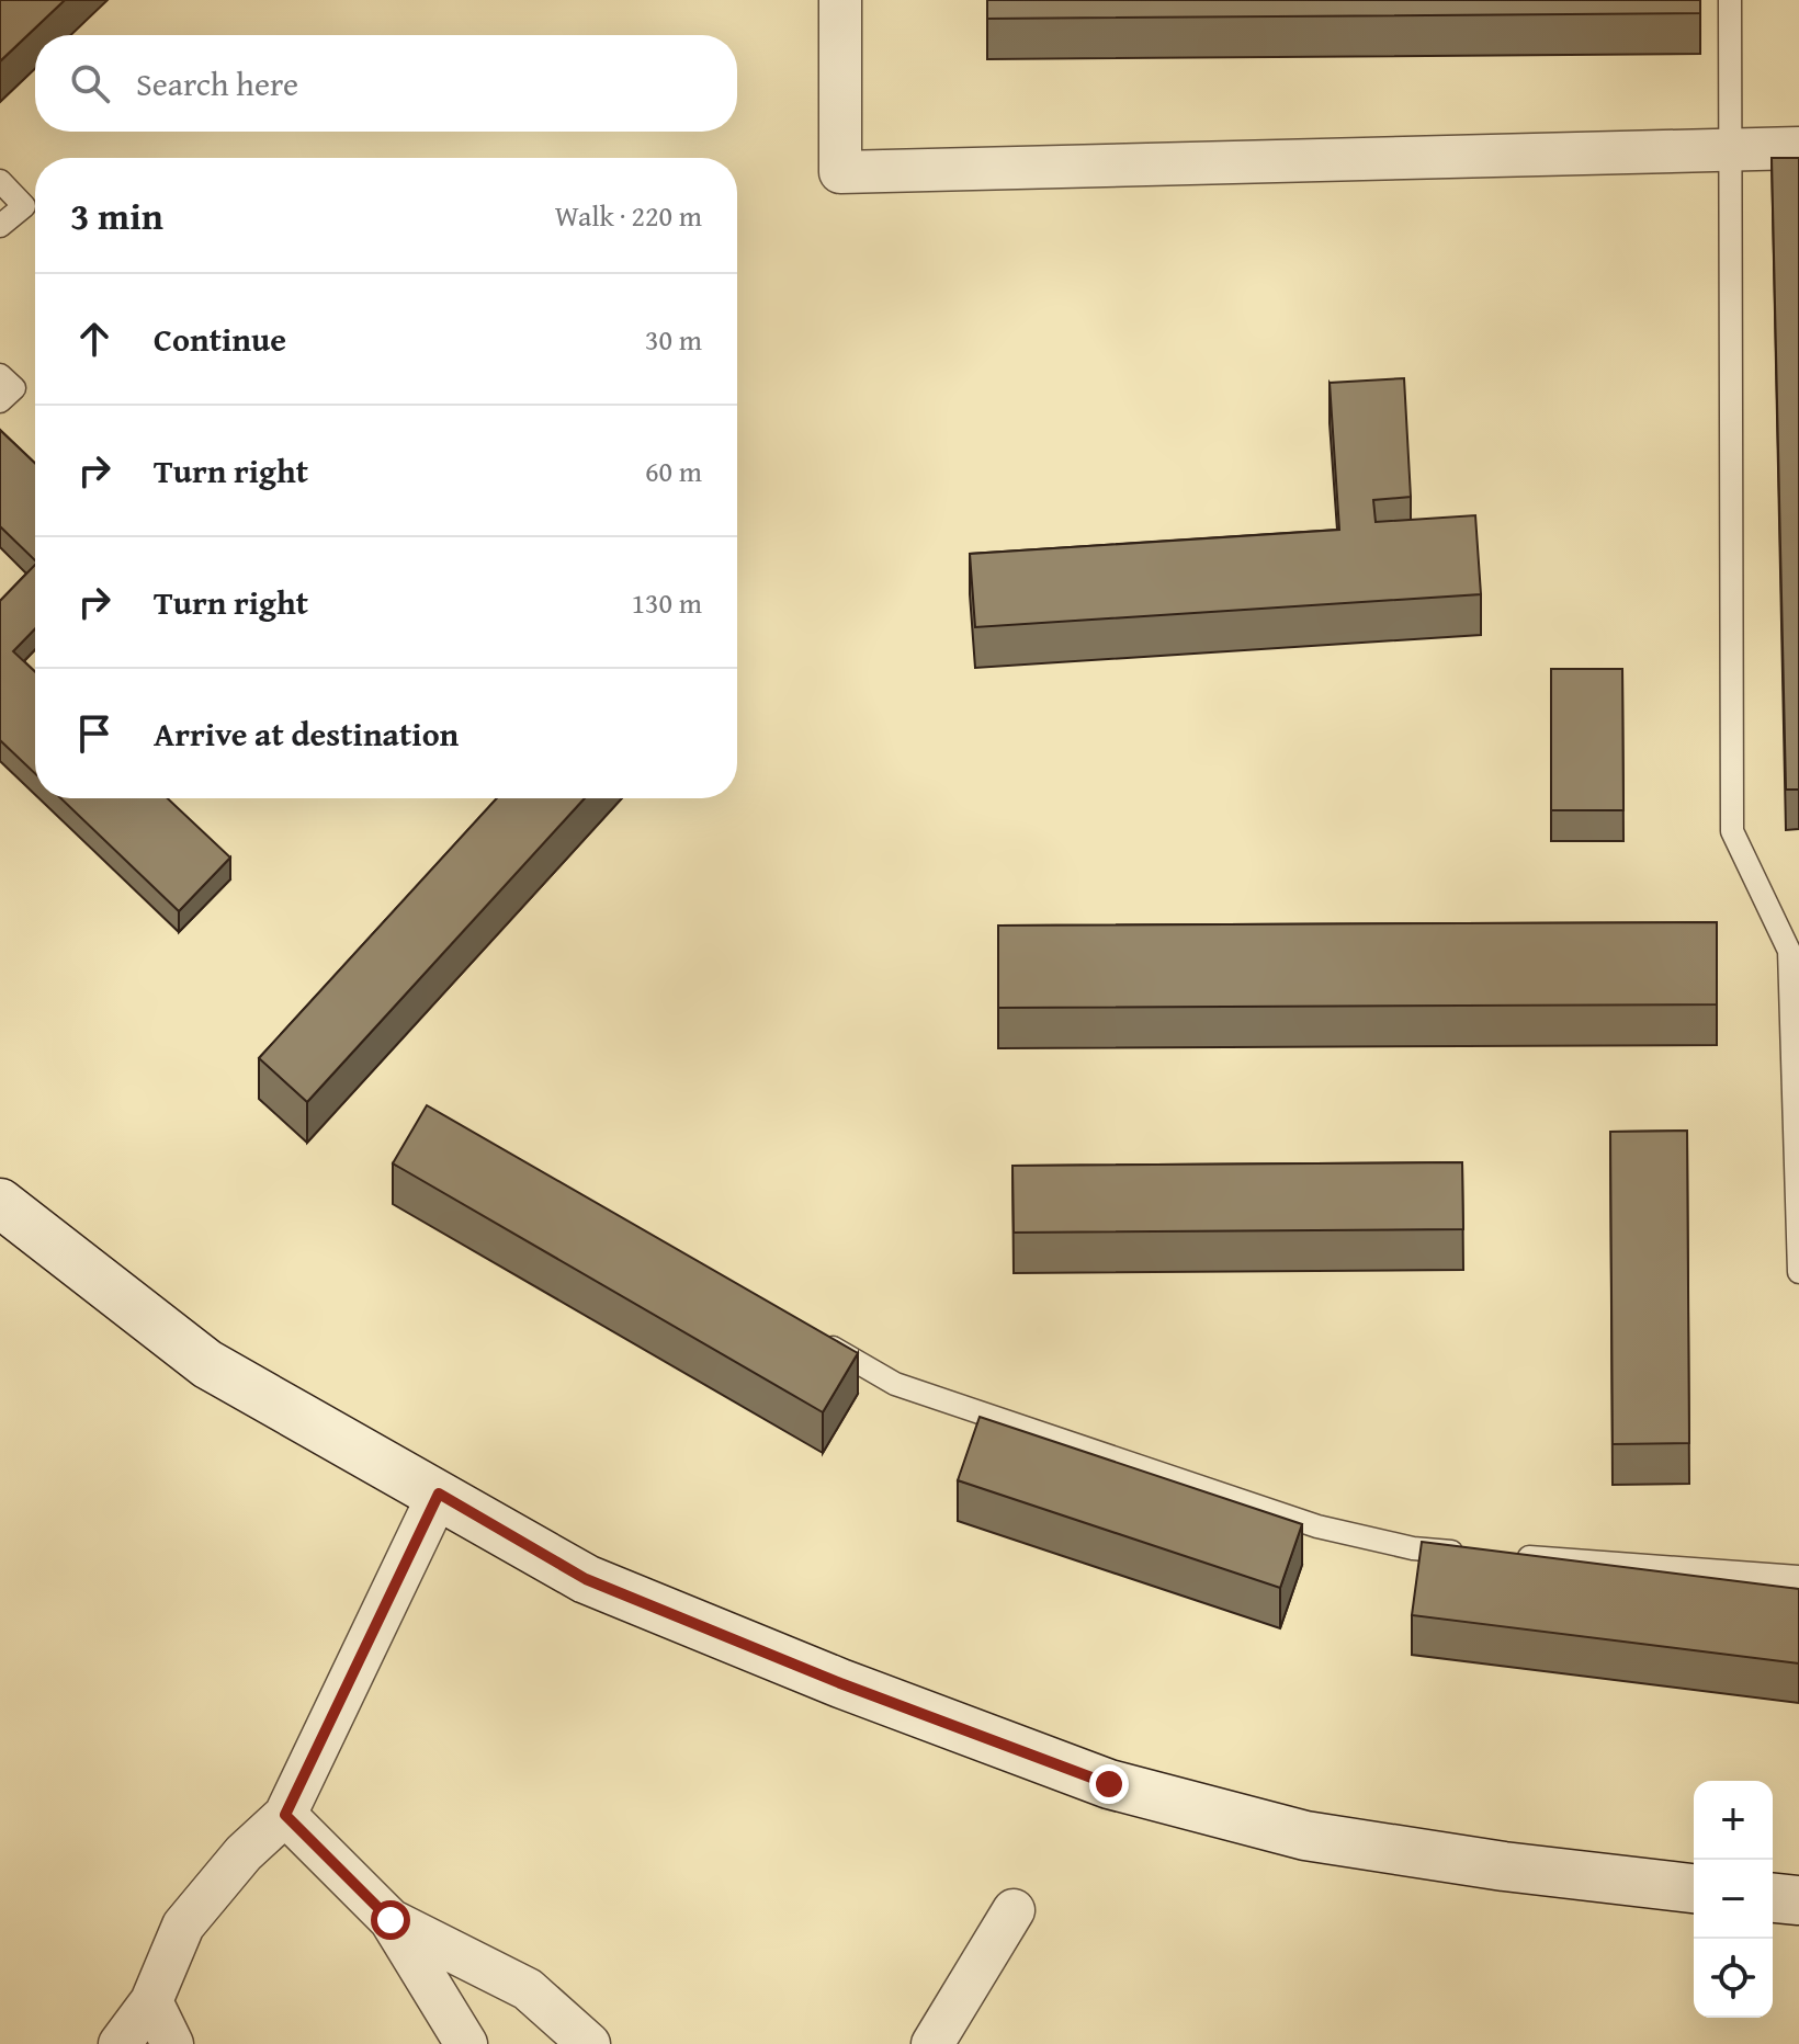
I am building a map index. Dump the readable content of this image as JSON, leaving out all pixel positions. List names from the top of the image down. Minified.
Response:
{"page":{"search":"Search here","heading":["3 min","Walk · 220 m"],"list":[["Continue","30 m"],["Turn right","60 m"],["Turn right","130 m"],"Arrive at destination"],"map_buttons":["+","−"]}}
